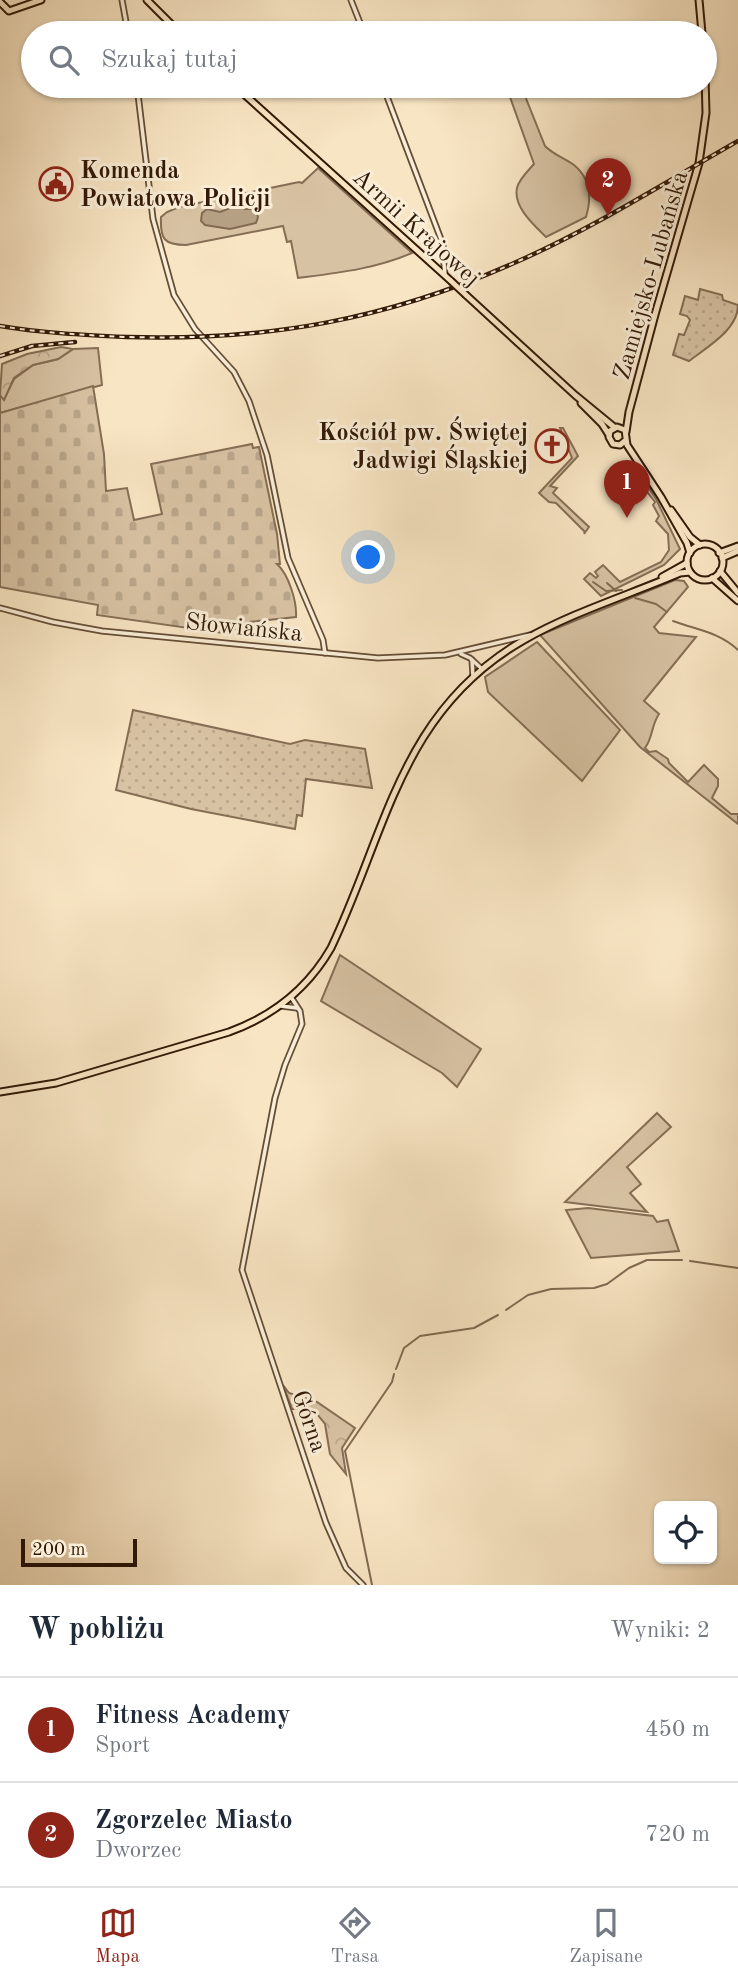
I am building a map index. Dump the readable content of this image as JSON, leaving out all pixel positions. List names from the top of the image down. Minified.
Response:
{"streets":{"main road":["Armii Krajowej","Zamiejsko-Lubańska"],"street":["Słowiańska","Górna"]},"crossings":[["Armii Krajowej","Zamiejsko-Lubańska"]],"places":{"public building":["Komenda Powiatowa Policji"],"church":["Kościół pw. Świętej Jadwigi Śląskiej"]},"scale_bar":"200 m","page":{"search":"Szukaj tutaj","pins":["2","1"],"scale":"200 m","heading":["W pobliżu","Wyniki: 2"],"list":[{"mark":"1","name":"Fitness Academy","note":"Sport","value":"450 m"},{"mark":"2","name":"Zgorzelec Miasto","note":"Dworzec","value":"720 m"}],"nav":["Mapa","Trasa","Zapisane"]}}
